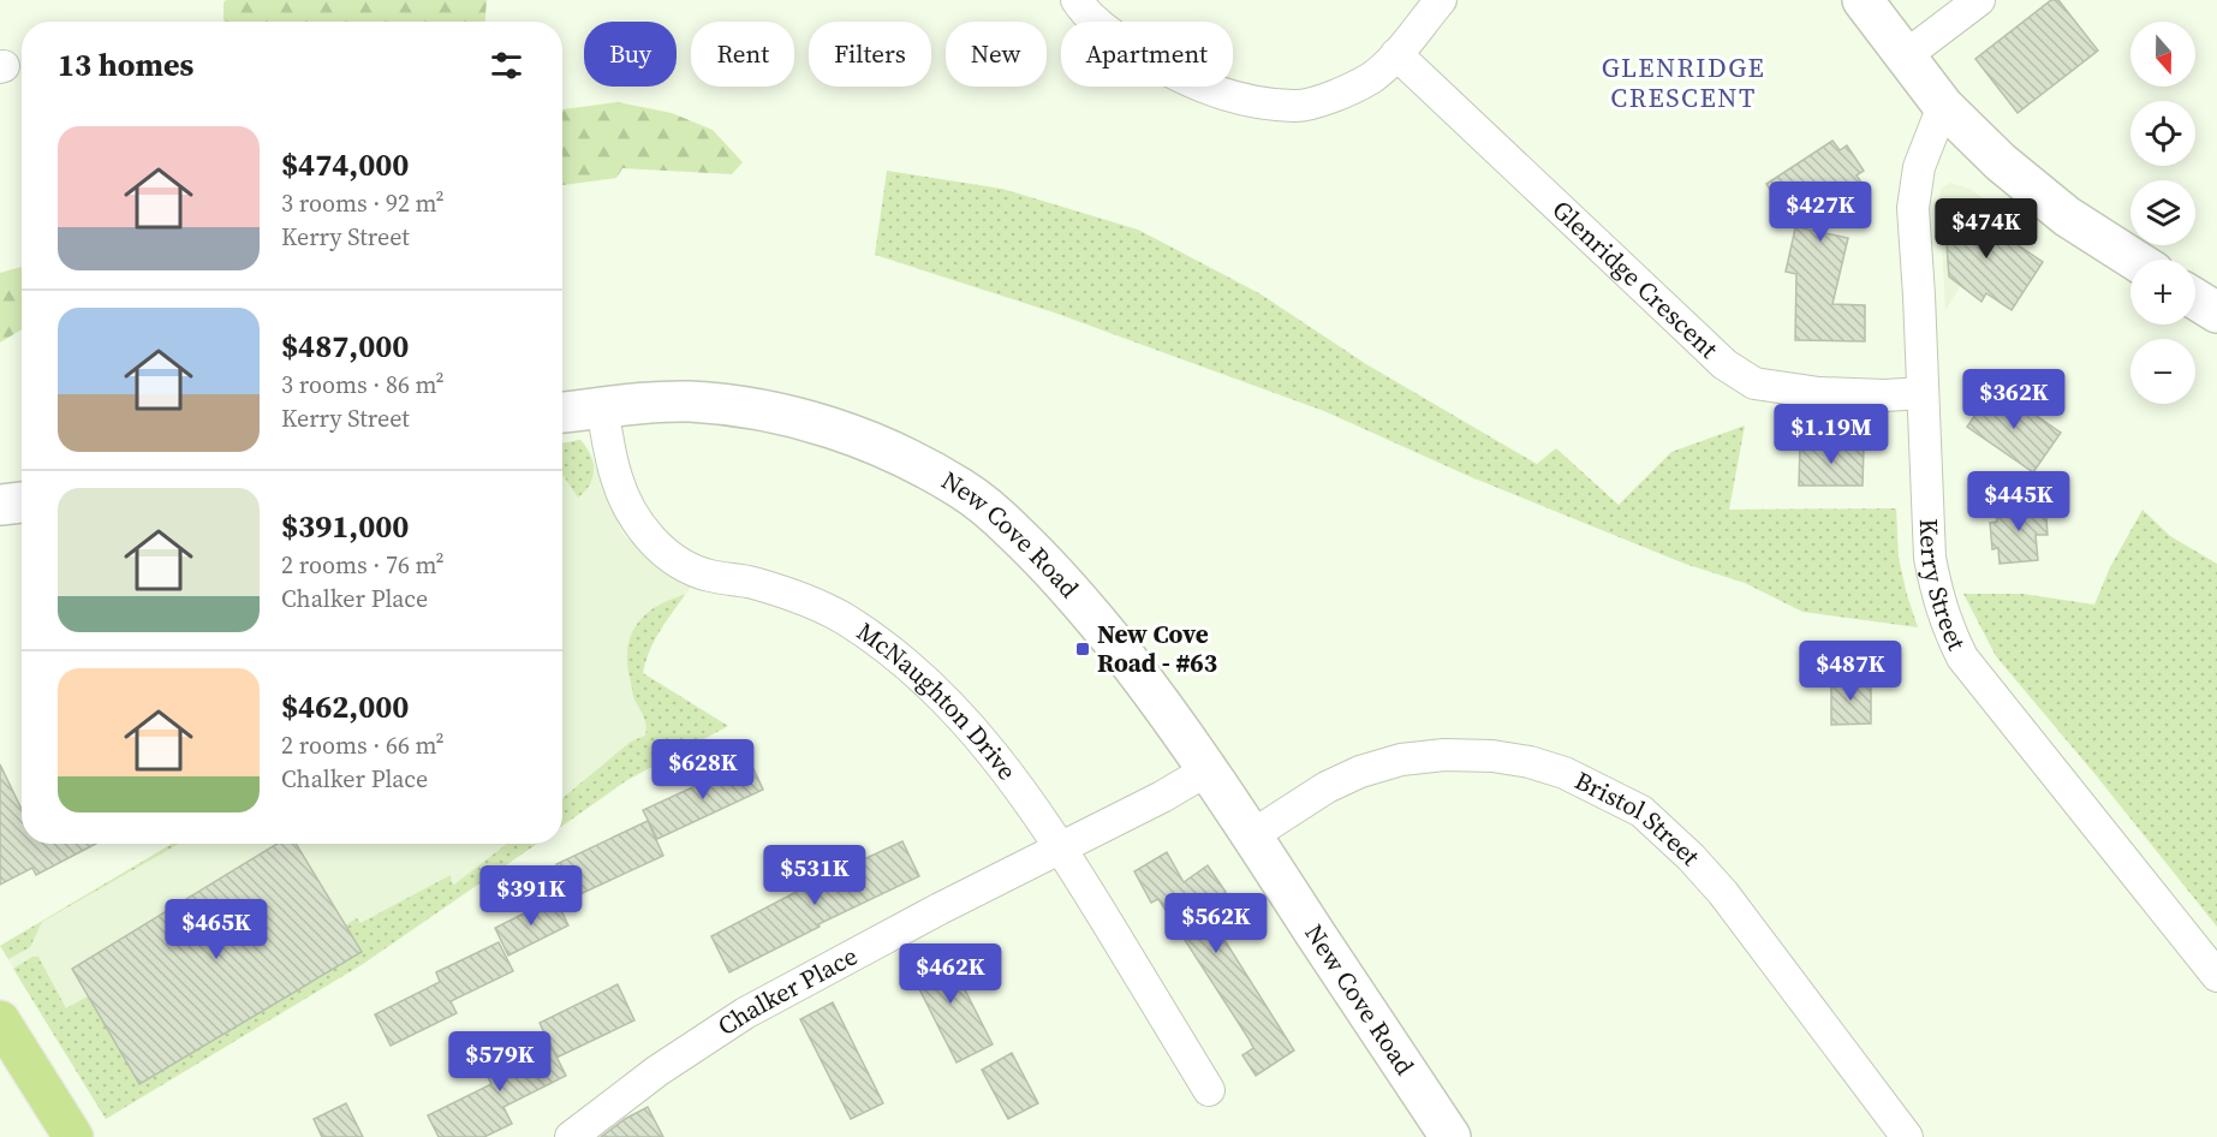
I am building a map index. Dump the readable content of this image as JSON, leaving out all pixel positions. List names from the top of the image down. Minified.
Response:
{"streets":{"street":["Glenridge Crescent","New Cove Road","Kerry Street","McNaughton Drive","Bristol Street","Chalker Place"]},"crossings":[["Glenridge Crescent","Kerry Street"],["New Cove Road","McNaughton Drive"],["New Cove Road","Bristol Street"],["New Cove Road","Chalker Place"],["McNaughton Drive","Chalker Place"]],"districts":["GLENRIDGE CRESCENT"],"places":{"transit":["New Cove Road - #63"]},"north":"bottom","page":{"map_buttons":["+","−"],"chip":["Buy","Rent","Filters","New","Apartment"],"heading":"13 homes","list":[{"name":"$474,000","note":"3 rooms · 92 m² · Kerry Street"},{"name":"$487,000","note":"3 rooms · 86 m² · Kerry Street"},{"name":"$391,000","note":"2 rooms · 76 m² · Chalker Place"},{"name":"$462,000","note":"2 rooms · 66 m² · Chalker Place"}],"price":["$427K","$474K","$362K","$1.19M","$445K","$487K","$628K","$531K","$391K","$562K","$465K","$462K","$579K"]}}
